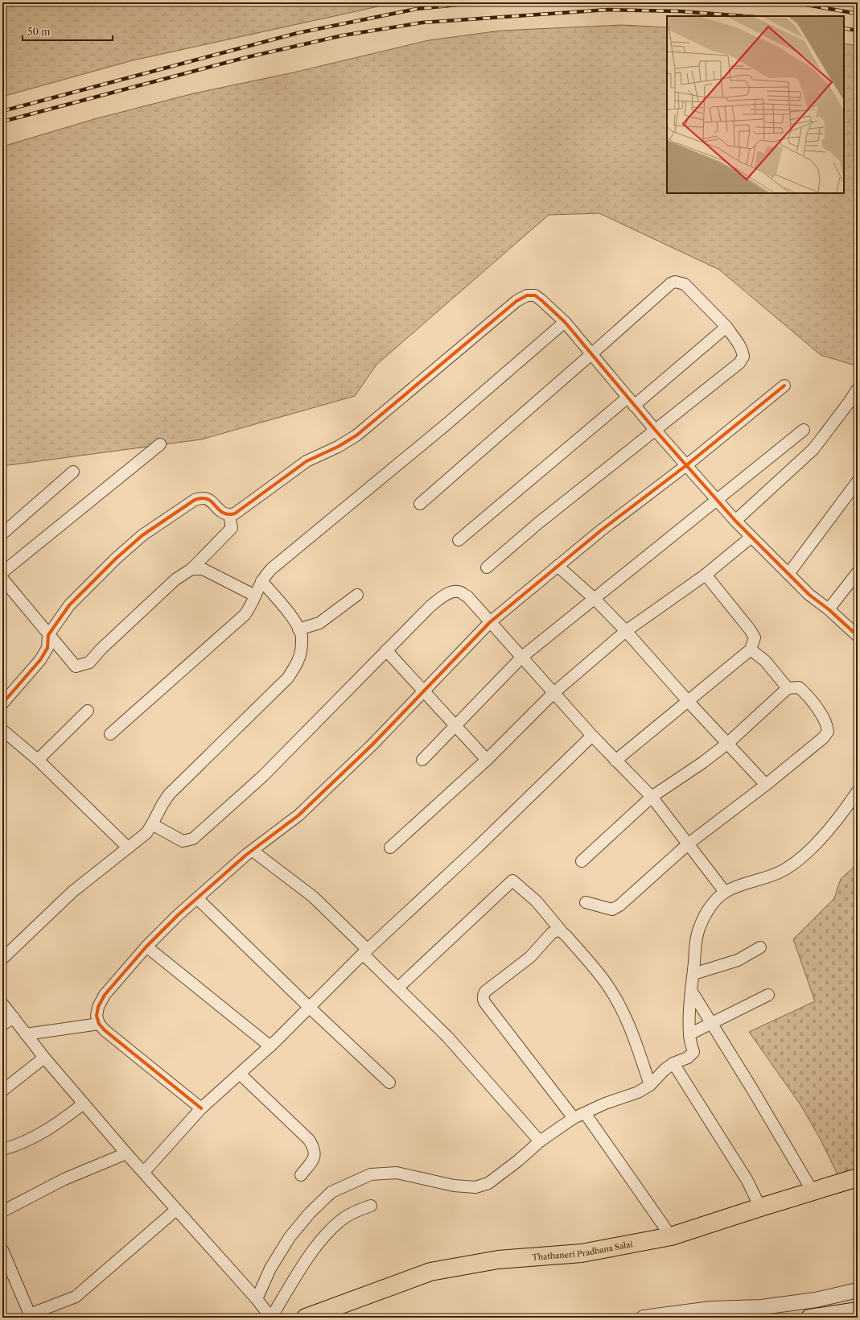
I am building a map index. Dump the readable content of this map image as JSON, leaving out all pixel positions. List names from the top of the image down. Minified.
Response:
{"streets":{"main road":["Thathaneri Pradhana Salai"]},"scale_bar":"50 m"}
